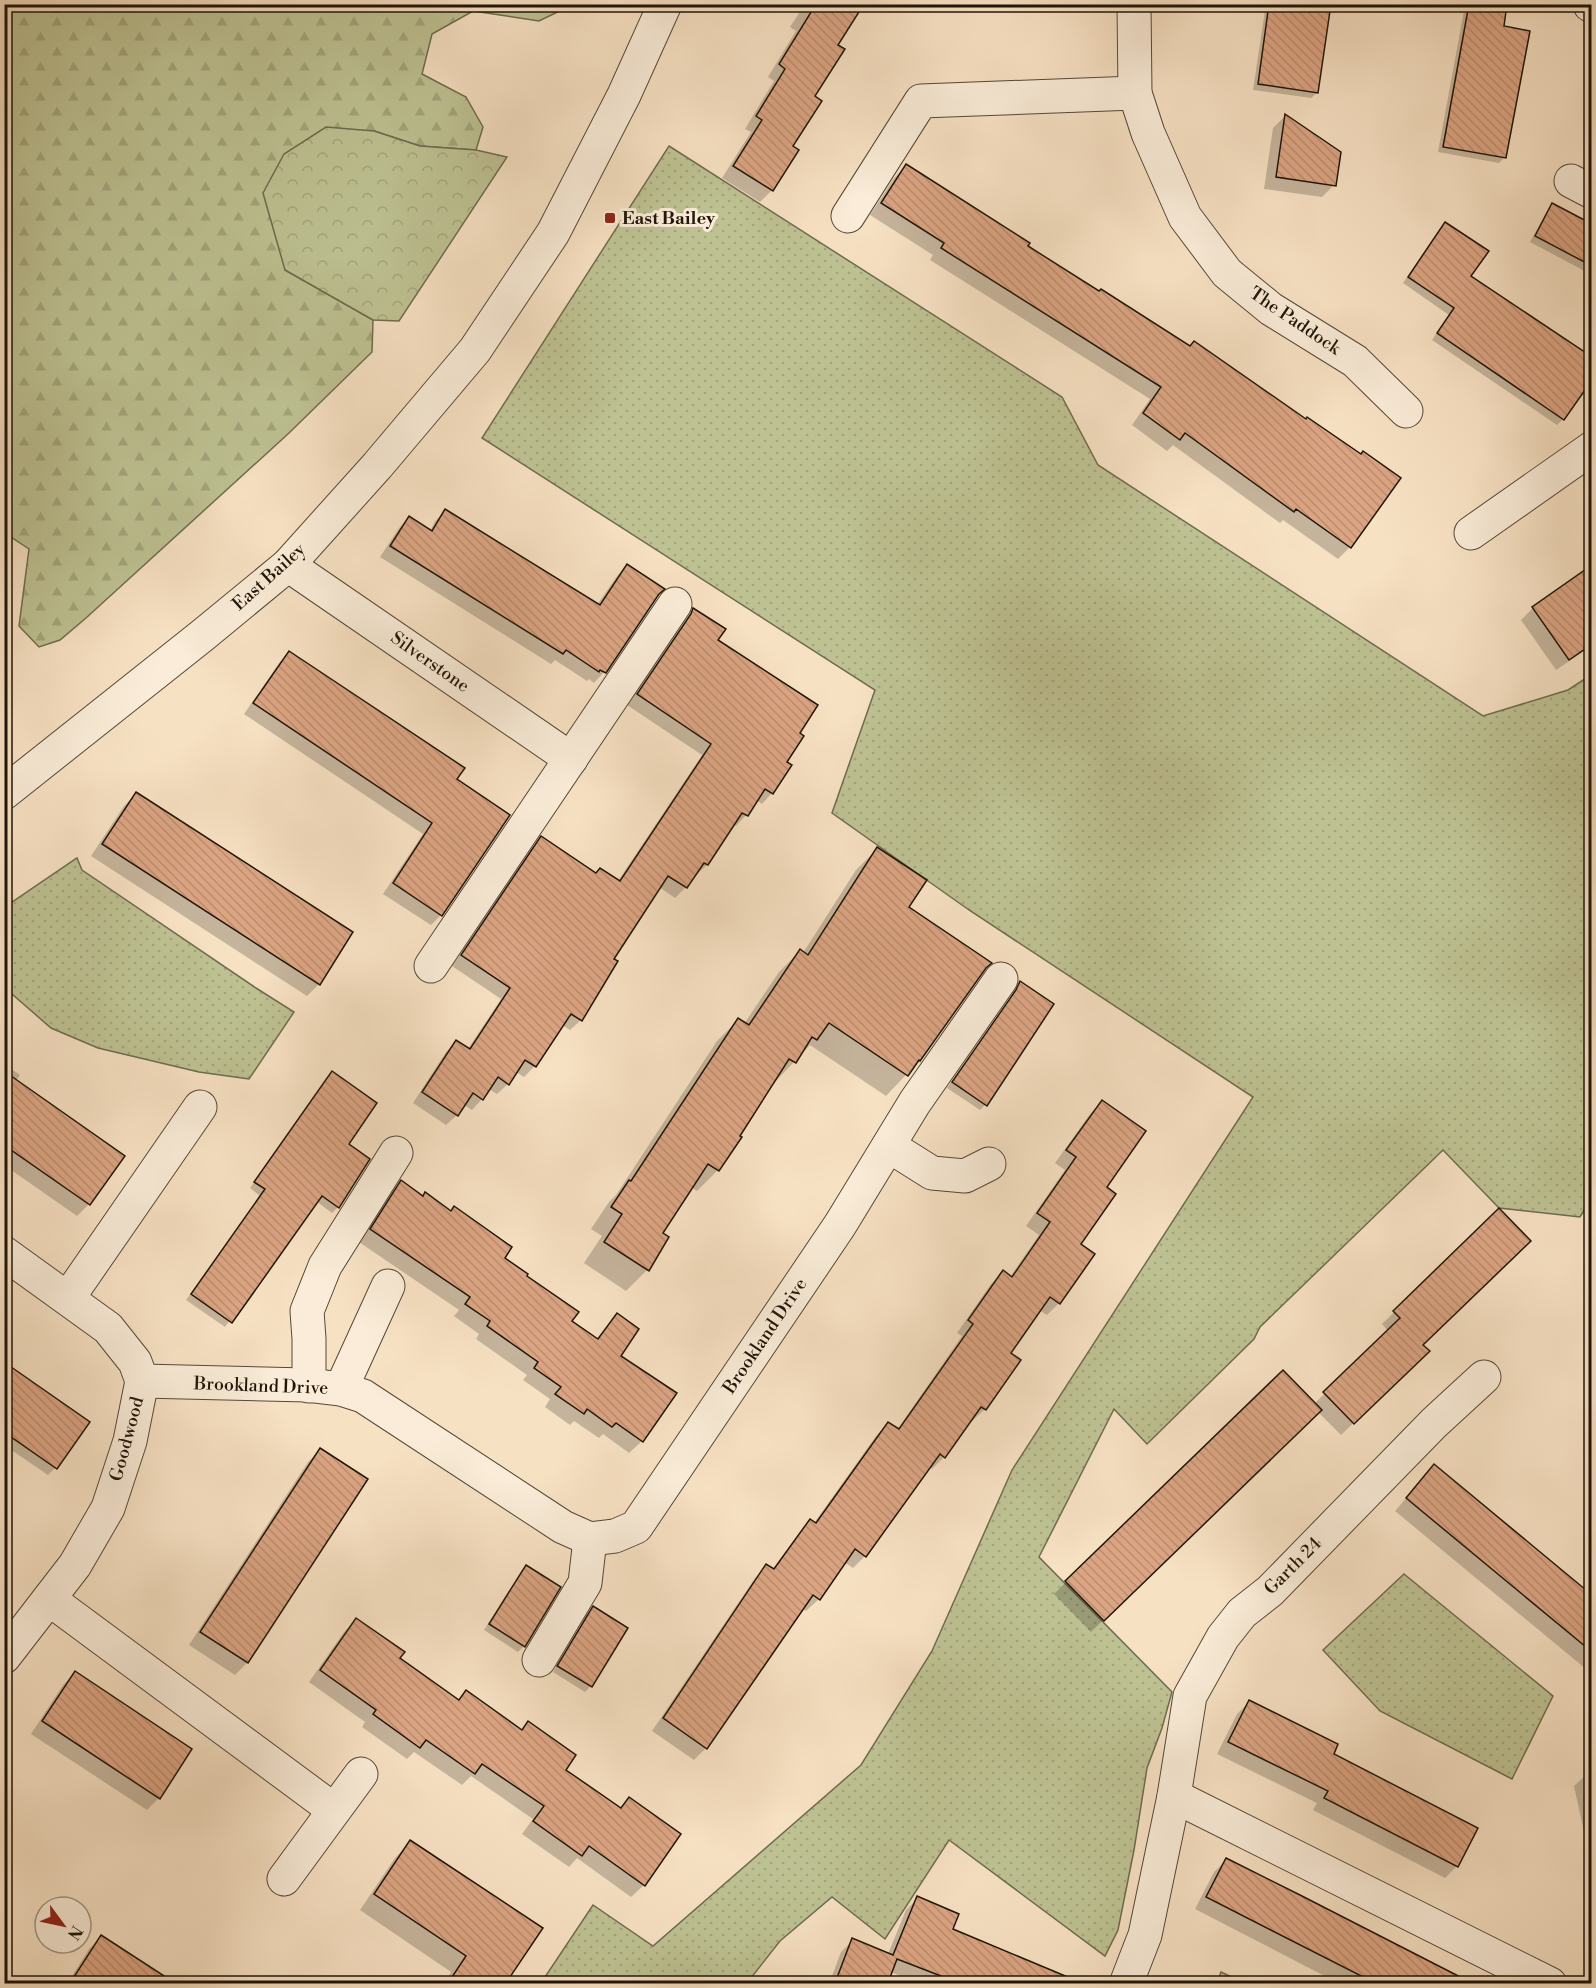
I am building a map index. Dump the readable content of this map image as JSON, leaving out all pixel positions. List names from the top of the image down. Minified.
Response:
{"streets":{"street":["The Paddock","East Bailey","Silverstone","Brookland Drive","Goodwood","Garth 24"]},"crossings":[["East Bailey","Silverstone"],["Brookland Drive","Goodwood"]],"places":{"transit":["East Bailey"]},"north":"bottom right"}
